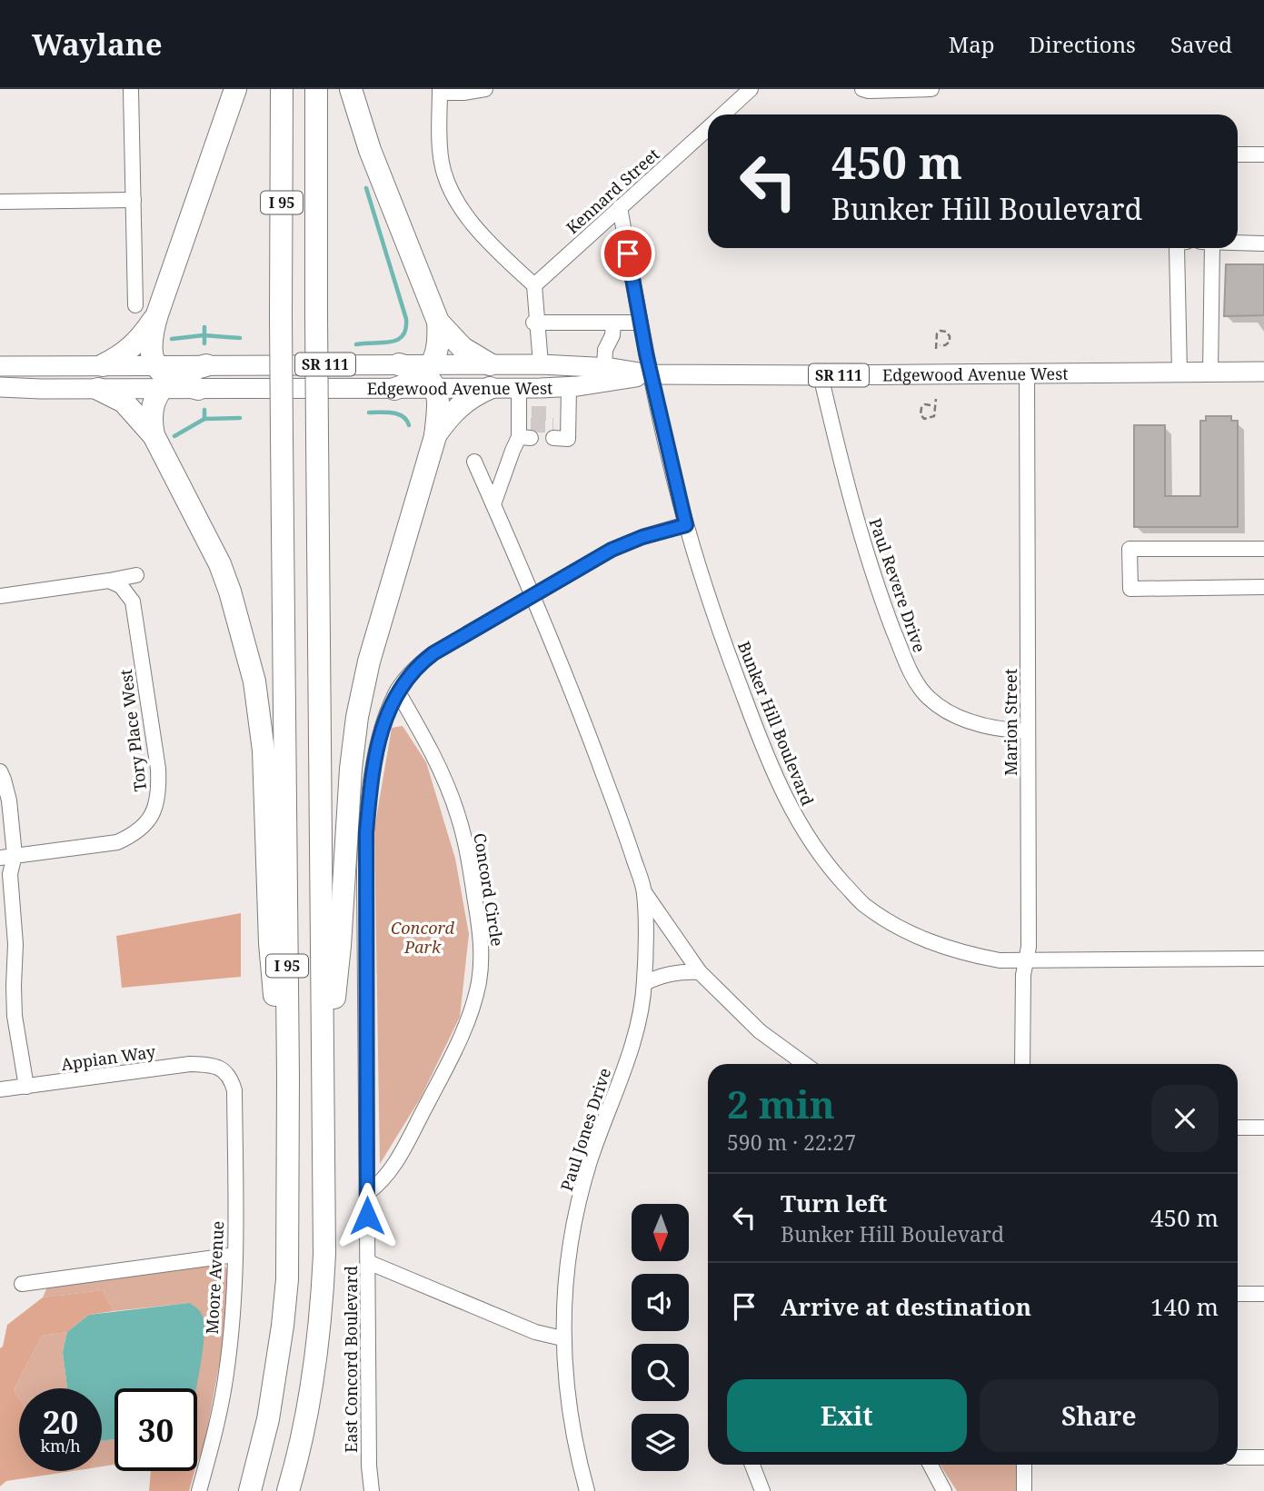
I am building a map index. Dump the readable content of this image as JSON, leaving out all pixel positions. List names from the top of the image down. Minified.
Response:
{"streets":{"highway":["I 95"],"main road":["SR 111","Edgewood Avenue West"],"street":["Kennard Street","Paul Revere Drive","Marion Street","Bunker Hill Boulevard","Tory Place West","Concord Circle","Appian Way","Paul Jones Drive","Moore Avenue","East Concord Boulevard"]},"crossings":[["Kennard Street","Bunker Hill Boulevard"],["Edgewood Avenue West","Paul Revere Drive"],["Edgewood Avenue West","Marion Street"],["Edgewood Avenue West","Bunker Hill Boulevard"],["Paul Revere Drive","Marion Street"],["Marion Street","Bunker Hill Boulevard"],["Bunker Hill Boulevard","East Concord Boulevard"],["Concord Circle","East Concord Boulevard"],["Appian Way","Moore Avenue"],["Paul Jones Drive","East Concord Boulevard"]],"parks":["Concord Park"],"north":"bottom","page":{"header":"Waylane","nav":["Map","Directions","Saved"],"turn":["450 m","Bunker Hill Boulevard"],"heading":["2 min","590 m · 22:27"],"list":[{"name":"Turn left","note":"Bunker Hill Boulevard","value":"450 m"},{"name":"Arrive at destination","value":"140 m"}],"buttons":["Exit","Share"],"speed":"20 km/h","limit":"30"}}
